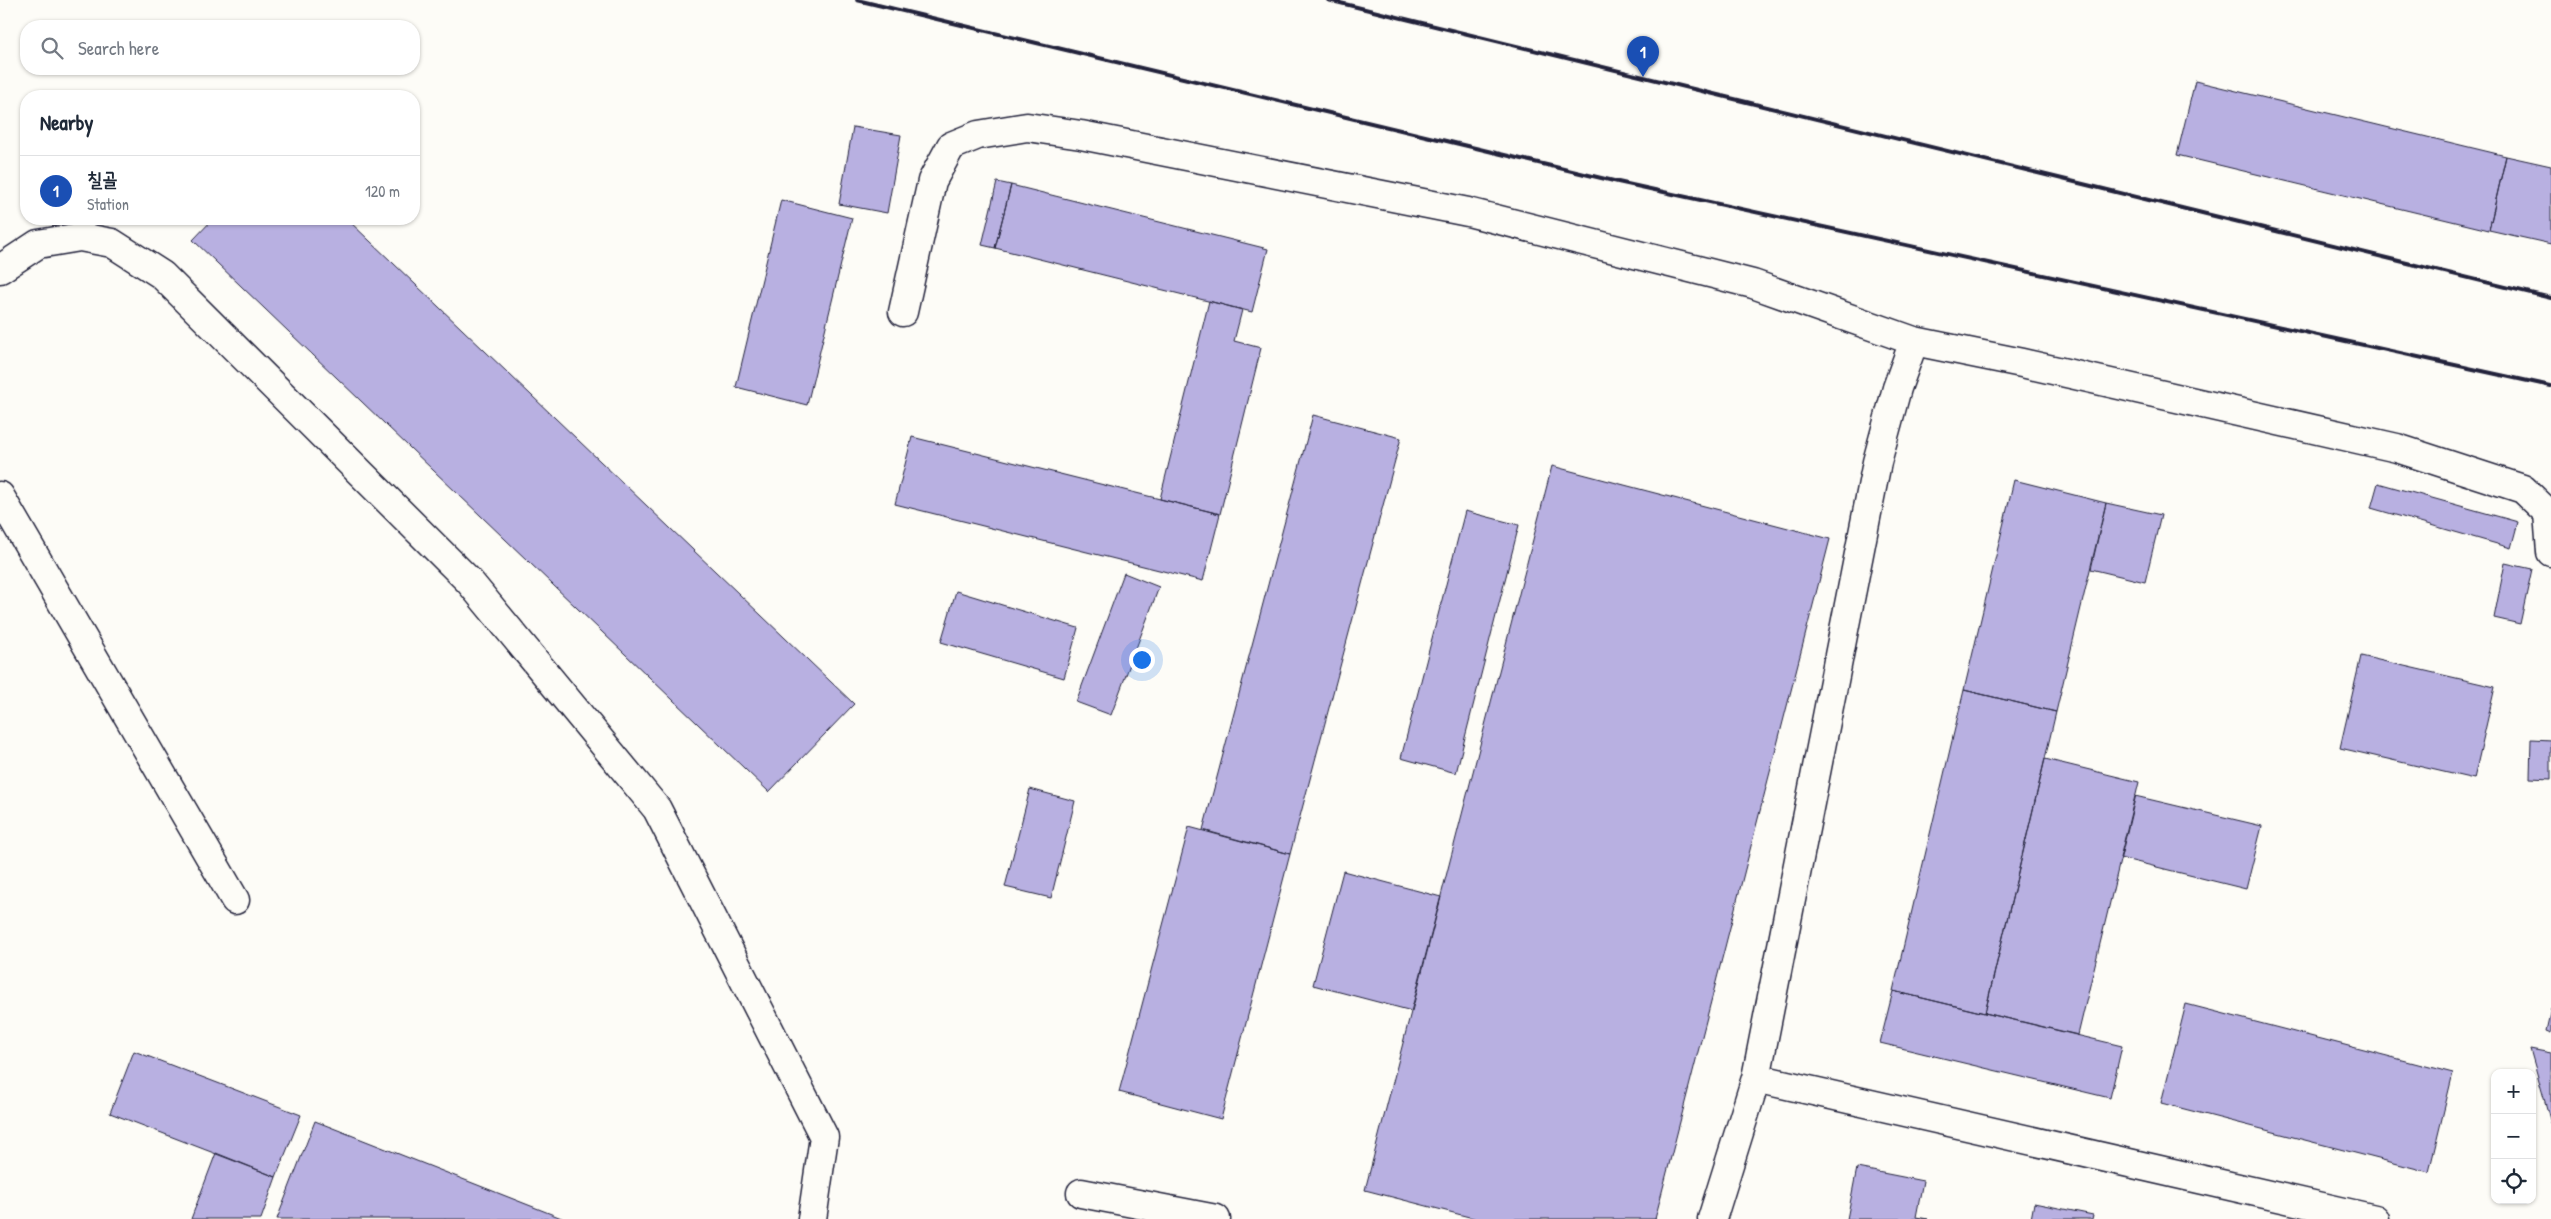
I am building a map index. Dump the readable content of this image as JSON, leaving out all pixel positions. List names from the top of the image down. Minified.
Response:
{"page":{"search":"Search here","pins":"1","heading":"Nearby","list":[{"mark":"1","name":"칠골","note":"Station","value":"120 m"}],"map_buttons":["+","−"]}}
